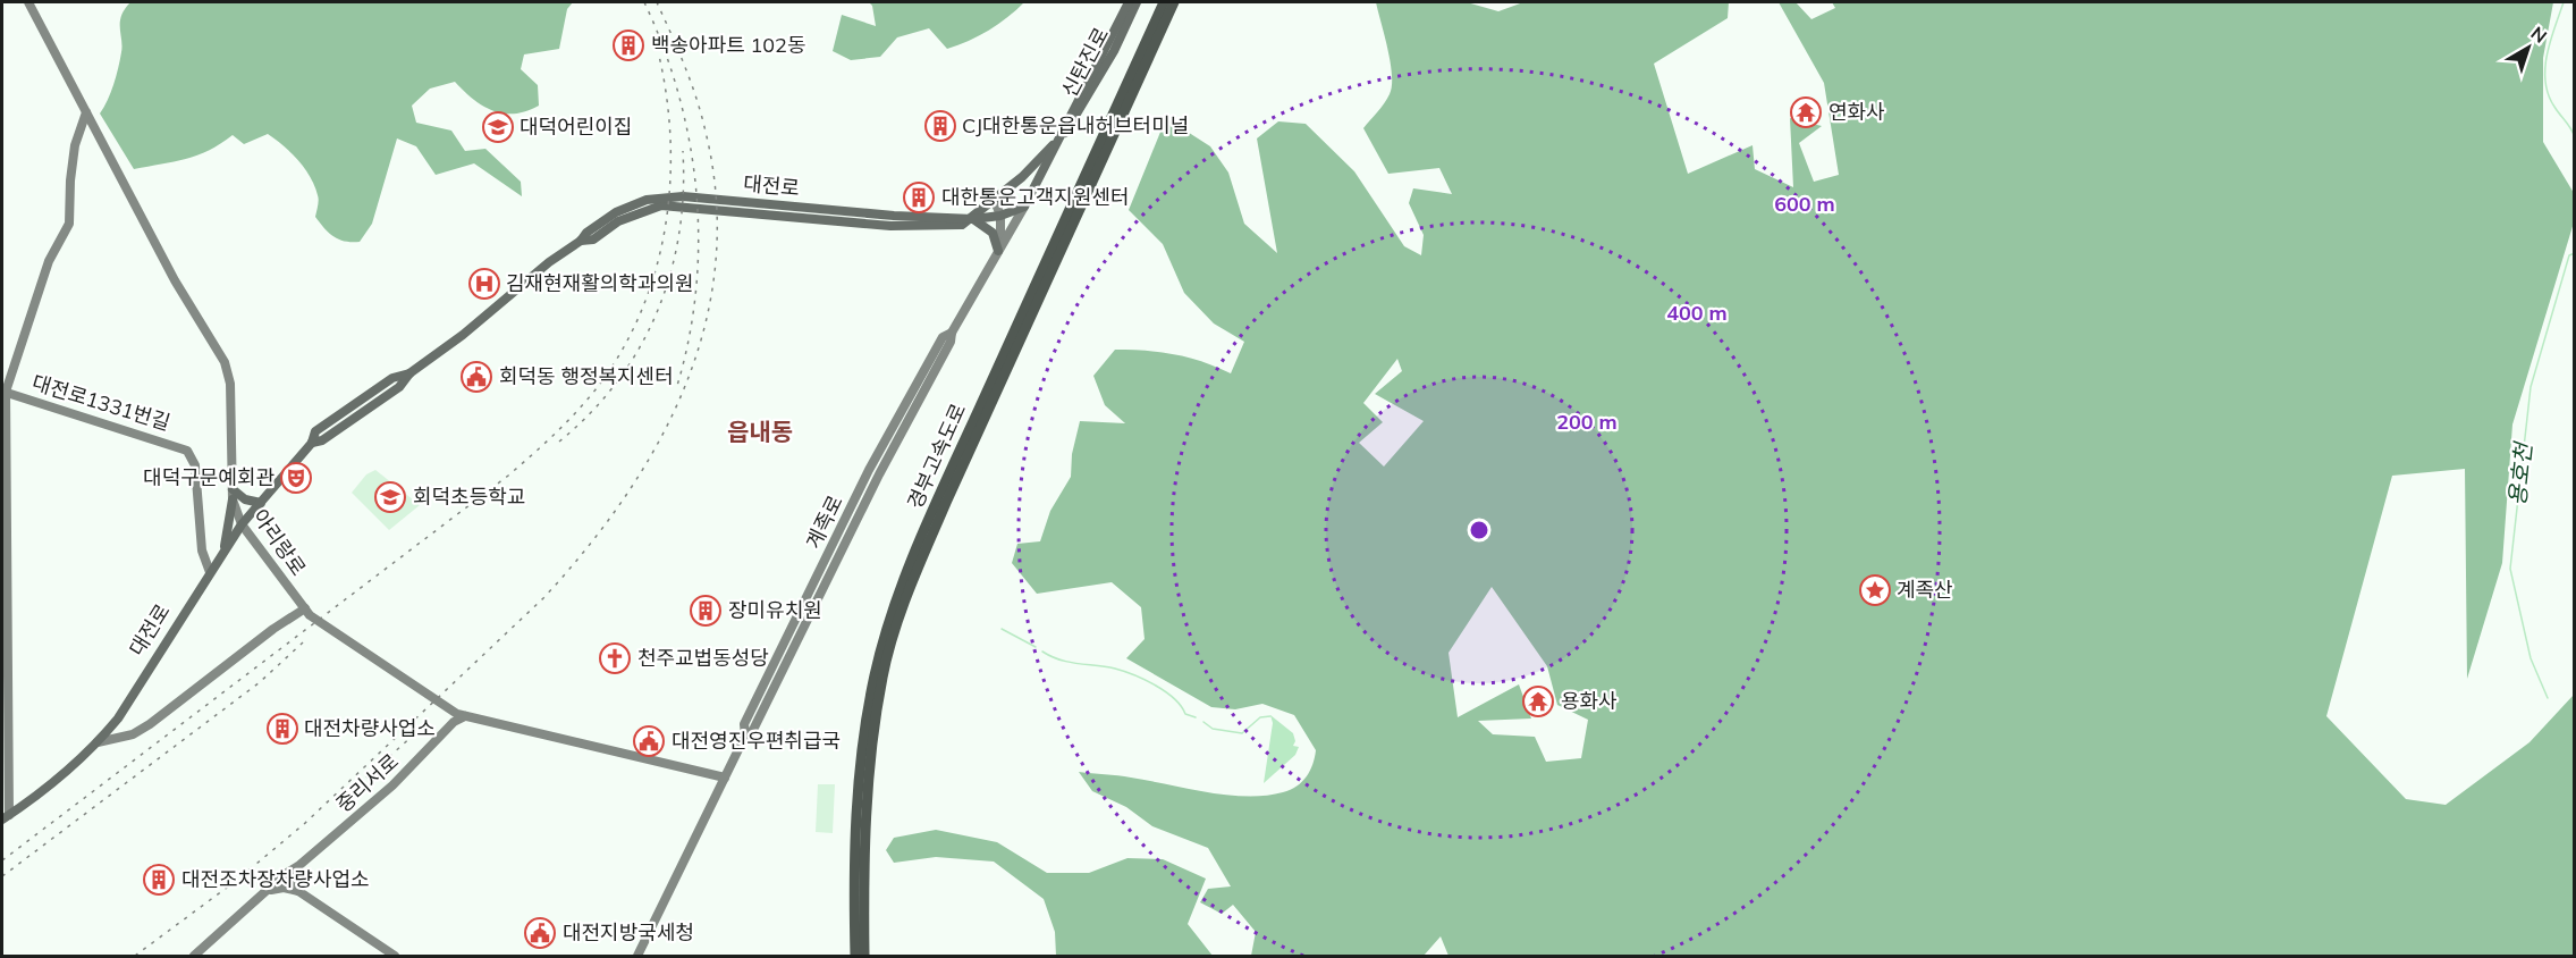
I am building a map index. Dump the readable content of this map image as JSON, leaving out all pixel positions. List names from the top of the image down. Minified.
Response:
{"streets":{"highway":["경부고속도로"],"main road":["신탄진로","대전로","대전로1331번길","계족로","아리랑로","중리서로"]},"crossings":[["신탄진로","대전로"],["신탄진로","계족로"],["대전로","대전로1331번길"],["대전로","계족로"],["대전로","아리랑로"],["계족로","아리랑로"],["아리랑로","중리서로"]],"districts":["읍내동"],"water":["용호천"],"places":{"building":["백송아파트 102동","CJ대한통운읍내허브터미널","대한통운고객지원센터","장미유치원","대전차량사업소","대전조차장차량사업소"],"temple":["연화사","용화사"],"school or university":["대덕어린이집","회덕초등학교"],"hospital":["김재현재활의학과의원"],"public building":["회덕동 행정복지센터","대전영진우편취급국","대전지방국세청"],"theatre":["대덕구문예회관"],"place":["계족산"],"church":["천주교법동성당"]},"north":"top right","rings":["600 m","400 m","200 m"]}
